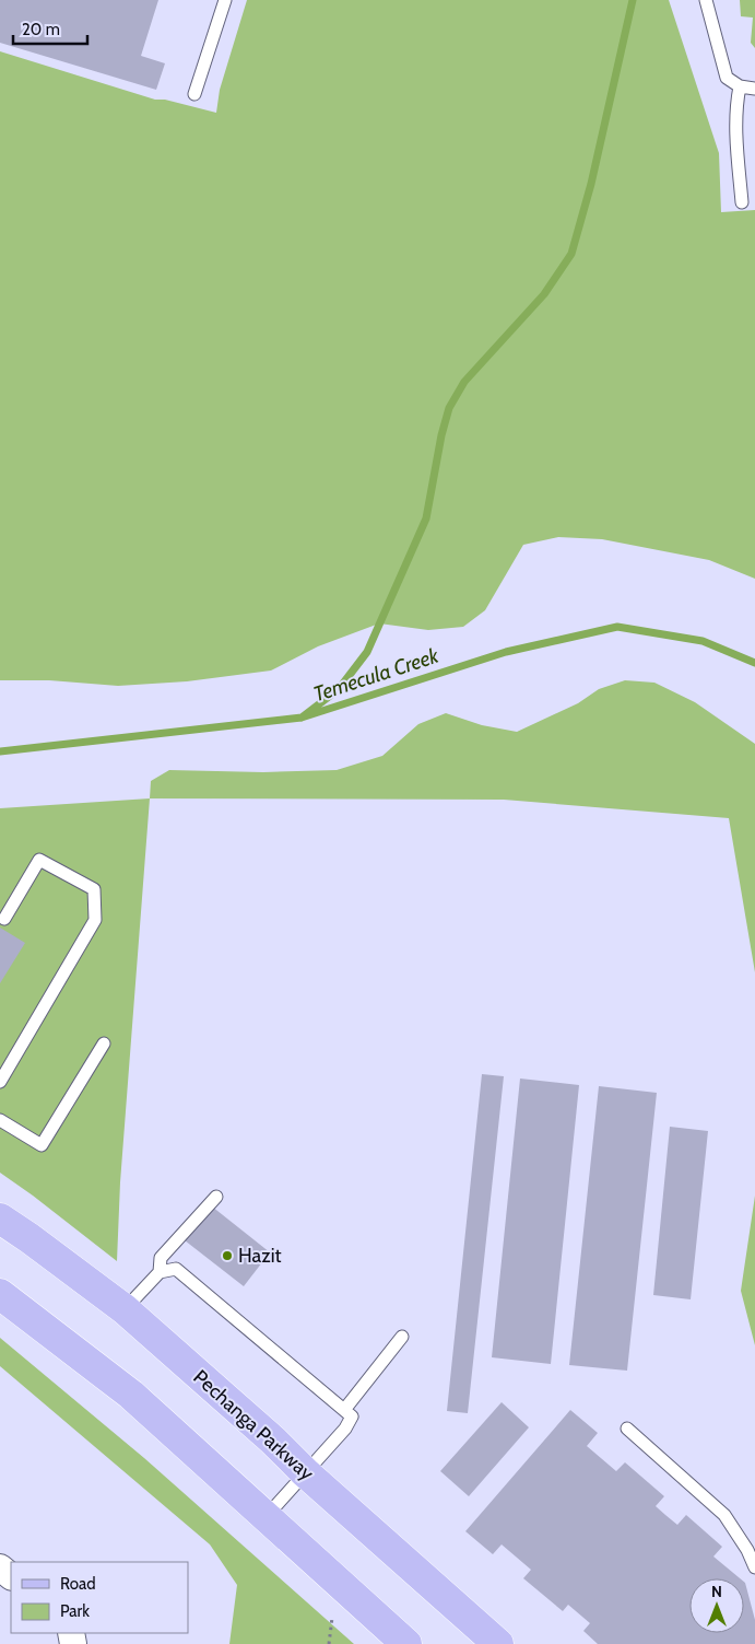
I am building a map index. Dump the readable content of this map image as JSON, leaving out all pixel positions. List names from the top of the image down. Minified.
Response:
{"streets":{"main road":["Pechanga Parkway"]},"water":["Temecula Creek"],"places":["Hazit"],"legend":["Road","Park"],"scale_bar":"20 m","north":"top"}
